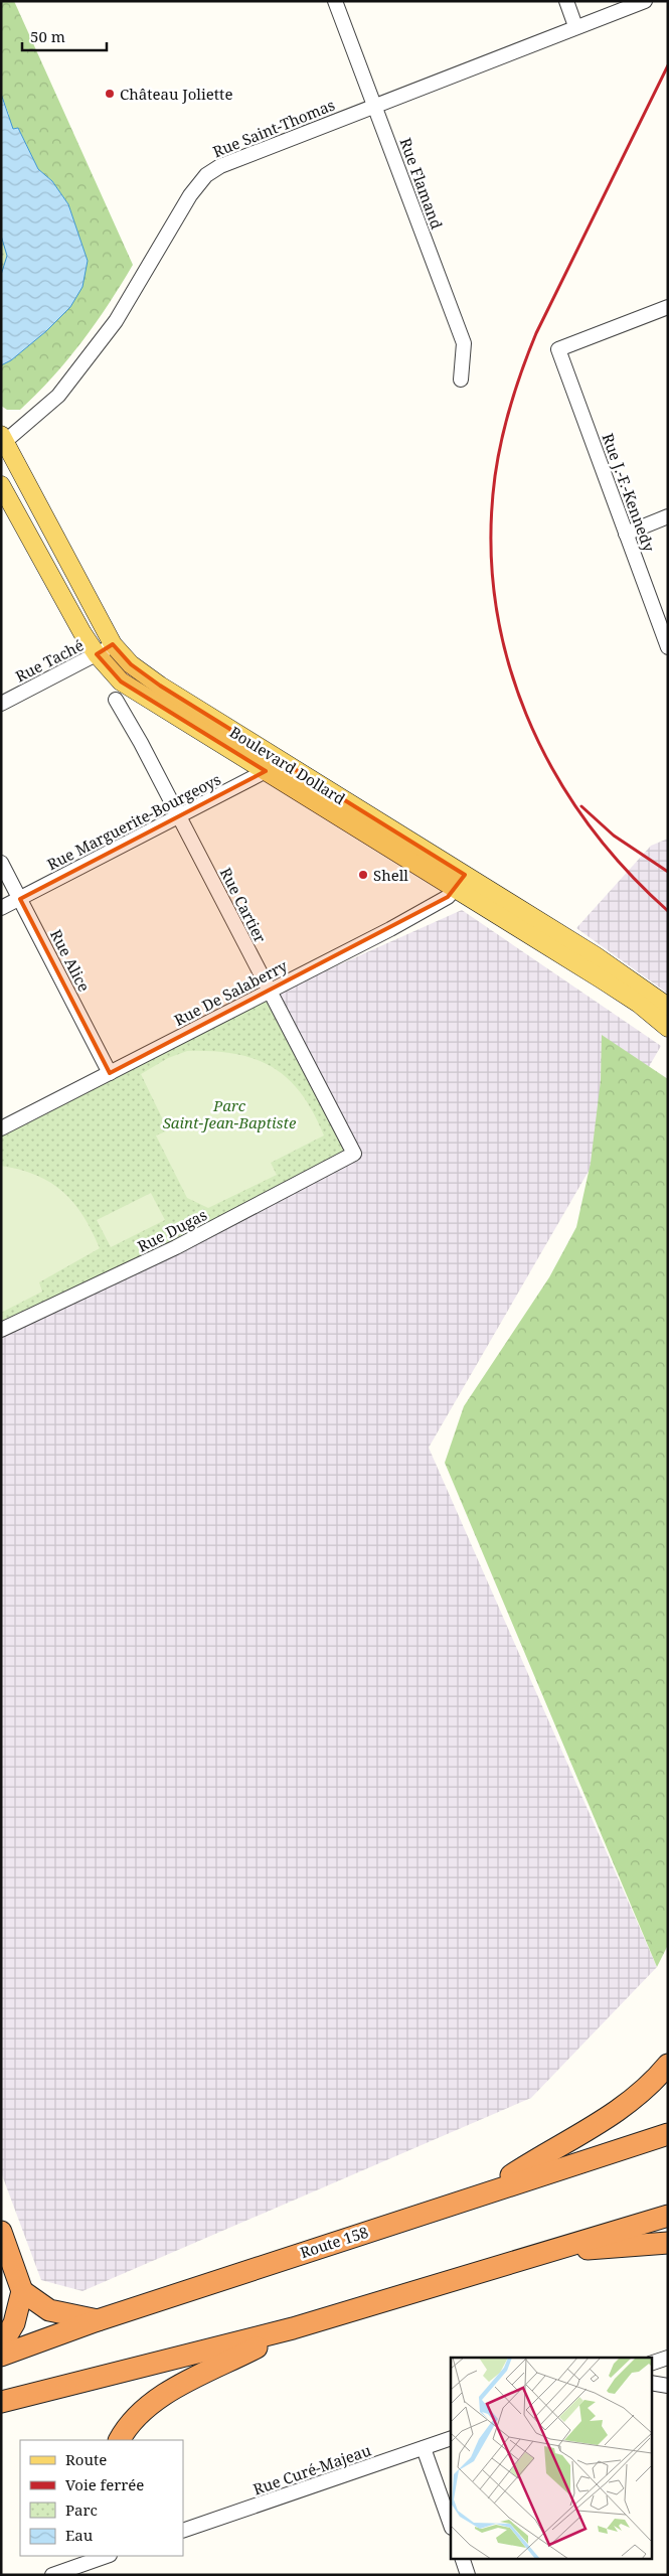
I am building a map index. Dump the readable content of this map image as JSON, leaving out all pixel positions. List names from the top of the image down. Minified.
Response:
{"streets":{"highway":["Route 158"],"main road":["Boulevard Dollard"],"street":["Rue Saint-Thomas","Rue Flamand","Rue J.-F.-Kennedy","Rue Taché","Rue Marguerite-Bourgeoys","Rue Cartier","Rue Alice","Rue De Salaberry","Rue Dugas","Rue Curé-Majeau"]},"crossings":[["Rue Saint-Thomas","Rue Flamand"],["Rue Saint-Thomas","Boulevard Dollard"],["Rue Taché","Boulevard Dollard"],["Boulevard Dollard","Rue Marguerite-Bourgeoys"],["Boulevard Dollard","Rue De Salaberry"],["Rue Marguerite-Bourgeoys","Rue Cartier"],["Rue Marguerite-Bourgeoys","Rue Alice"],["Rue Cartier","Rue De Salaberry"],["Rue Cartier","Rue Dugas"],["Rue Alice","Rue De Salaberry"]],"parks":["Parc Saint-Jean-Baptiste"],"places":["Château Joliette","Shell"],"legend":["Route","Voie ferrée","Parc","Eau"],"scale_bar":"50 m"}
